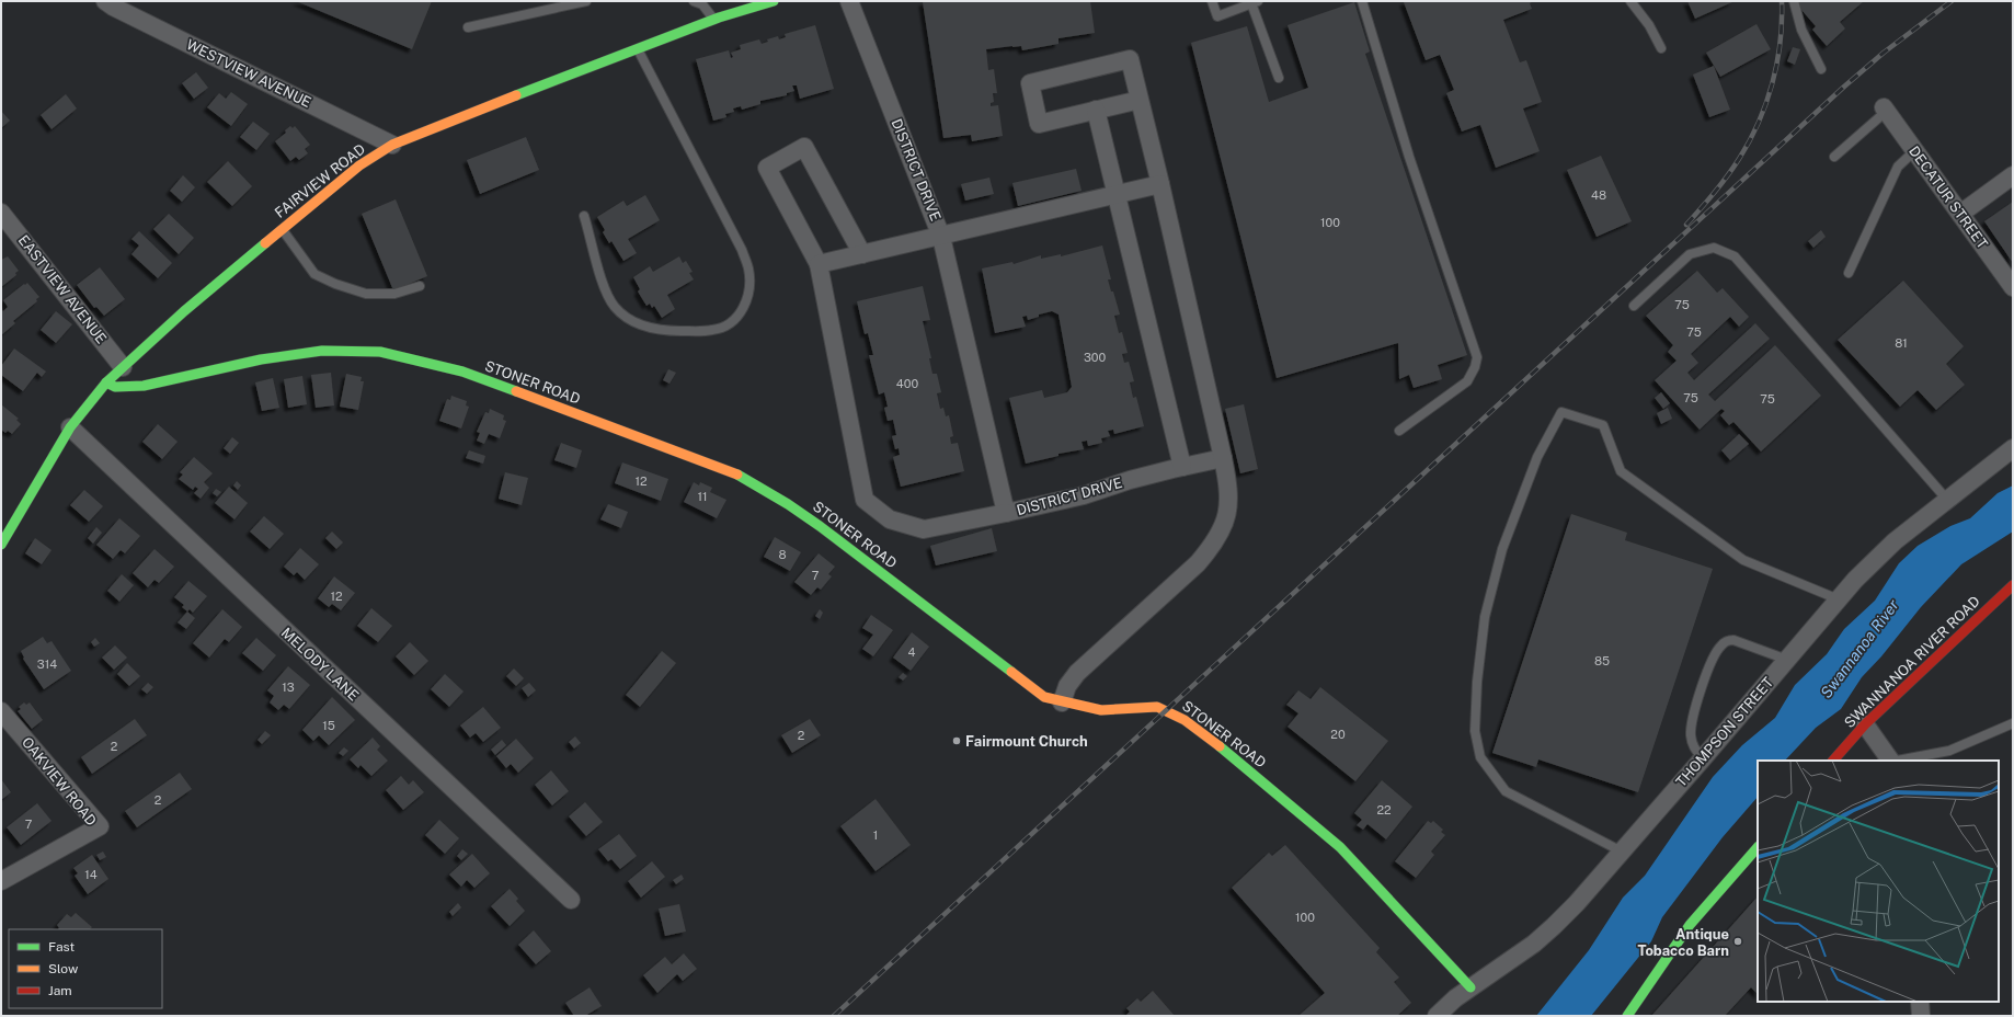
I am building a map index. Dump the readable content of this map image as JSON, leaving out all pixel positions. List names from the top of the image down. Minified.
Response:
{"streets":{"street":["WESTVIEW AVENUE","DISTRICT DRIVE","FAIRVIEW ROAD","DECATUR STREET","EASTVIEW AVENUE","STONER ROAD","SWANNANOA RIVER ROAD","MELODY LANE","THOMPSON STREET","OAKVIEW ROAD"]},"crossings":[["WESTVIEW AVENUE","FAIRVIEW ROAD"],["FAIRVIEW ROAD","EASTVIEW AVENUE"],["FAIRVIEW ROAD","STONER ROAD"],["FAIRVIEW ROAD","MELODY LANE"],["STONER ROAD","THOMPSON STREET"]],"water":["Swannanoa River"],"places":["Fairmount Church","Antique Tobacco Barn"],"house_numbers":["48","100","75","75","81","300","400","75","75","12","11","8","7","12","4","85","314","13","15","20","2","2","2","22","7","1","14","100"],"legend":["Fast","Slow","Jam"]}
